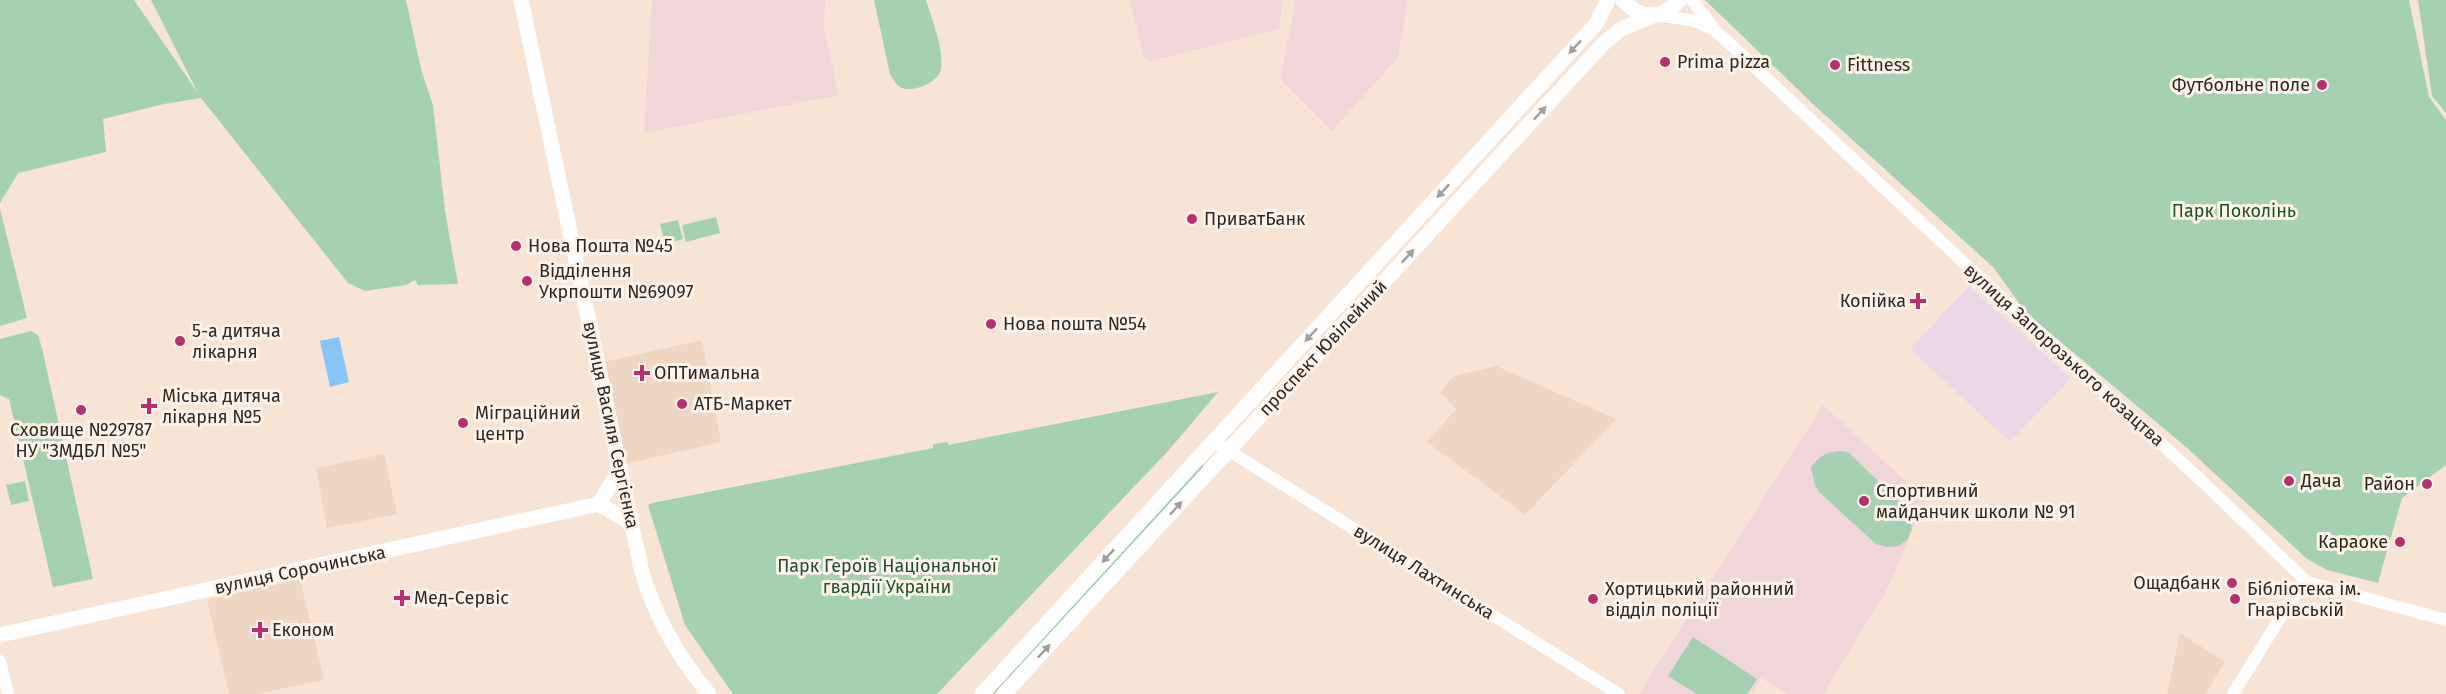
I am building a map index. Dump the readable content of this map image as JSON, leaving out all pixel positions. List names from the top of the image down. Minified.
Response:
{"streets":{"main road":["проспект Ювілейний","вулиця Василя Сергієнка","вулиця Сорочинська"],"street":["вулиця Запорозького козацтва","вулиця Лахтинська"]},"crossings":[["проспект Ювілейний","вулиця Запорозького козацтва"],["проспект Ювілейний","вулиця Лахтинська"]],"parks":["Парк Поколінь","Парк Героїв Національної гвардії України"],"places":{"other":["Prima pizza","Fittness","Футбольне поле","ПриватБанк","Нова Пошта №45","Відділення Укрпошти №69097","Нова пошта №54","5-а дитяча лікарня","АТБ-Маркет","Сховище №29787 НУ \"ЗМДБЛ №5\"","Міграційний центр","Дача","Район","Спортивний майданчик школи № 91","Караоке","Ощадбанк","Хортицький районний відділ поліції","Бібліотека ім. Гнарівській"],"health":["Копійка","ОПТимальна","Міська дитяча лікарня №5","Мед-Сервіс","Економ"]}}
